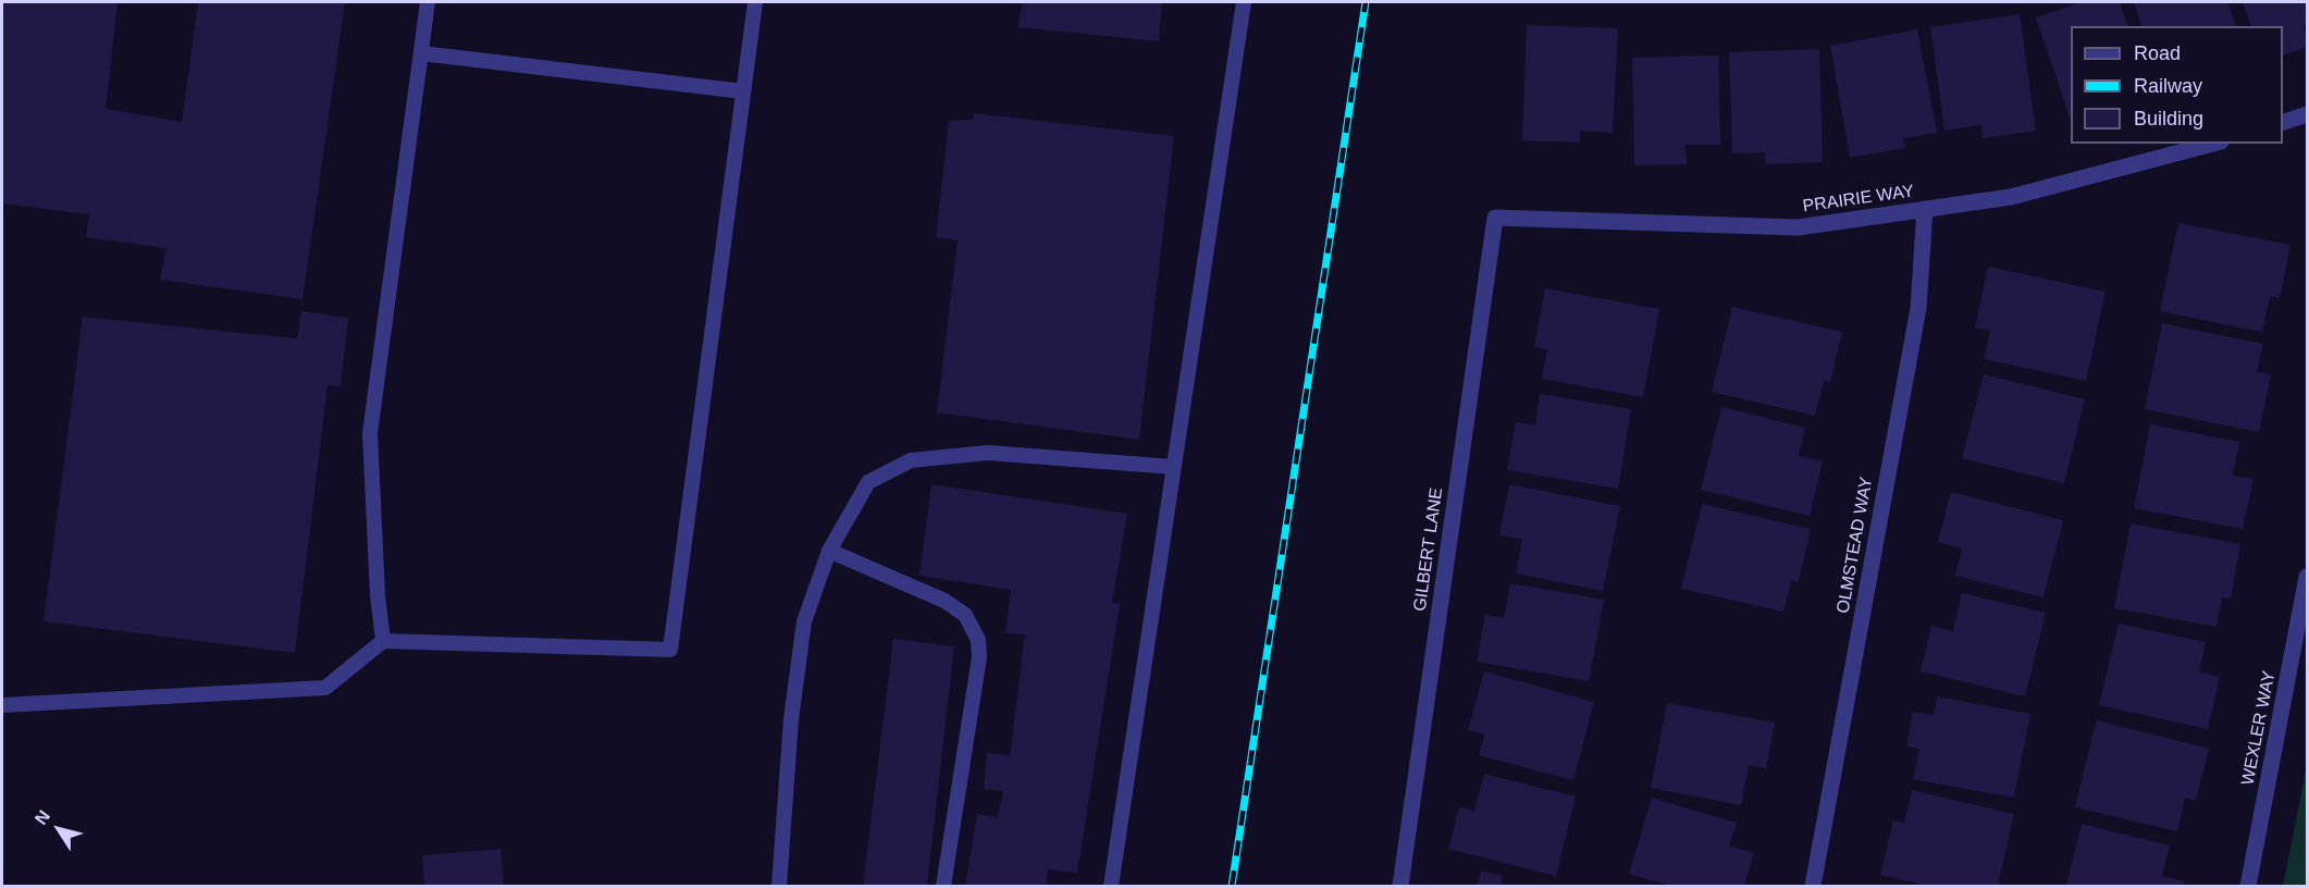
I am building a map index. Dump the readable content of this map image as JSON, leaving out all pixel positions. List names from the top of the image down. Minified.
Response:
{"streets":{"street":["PRAIRIE WAY","OLMSTEAD WAY","GILBERT LANE","WEXLER WAY"]},"crossings":[["PRAIRIE WAY","OLMSTEAD WAY"],["PRAIRIE WAY","GILBERT LANE"]],"legend":["Road","Railway","Building"],"north":"top left"}
